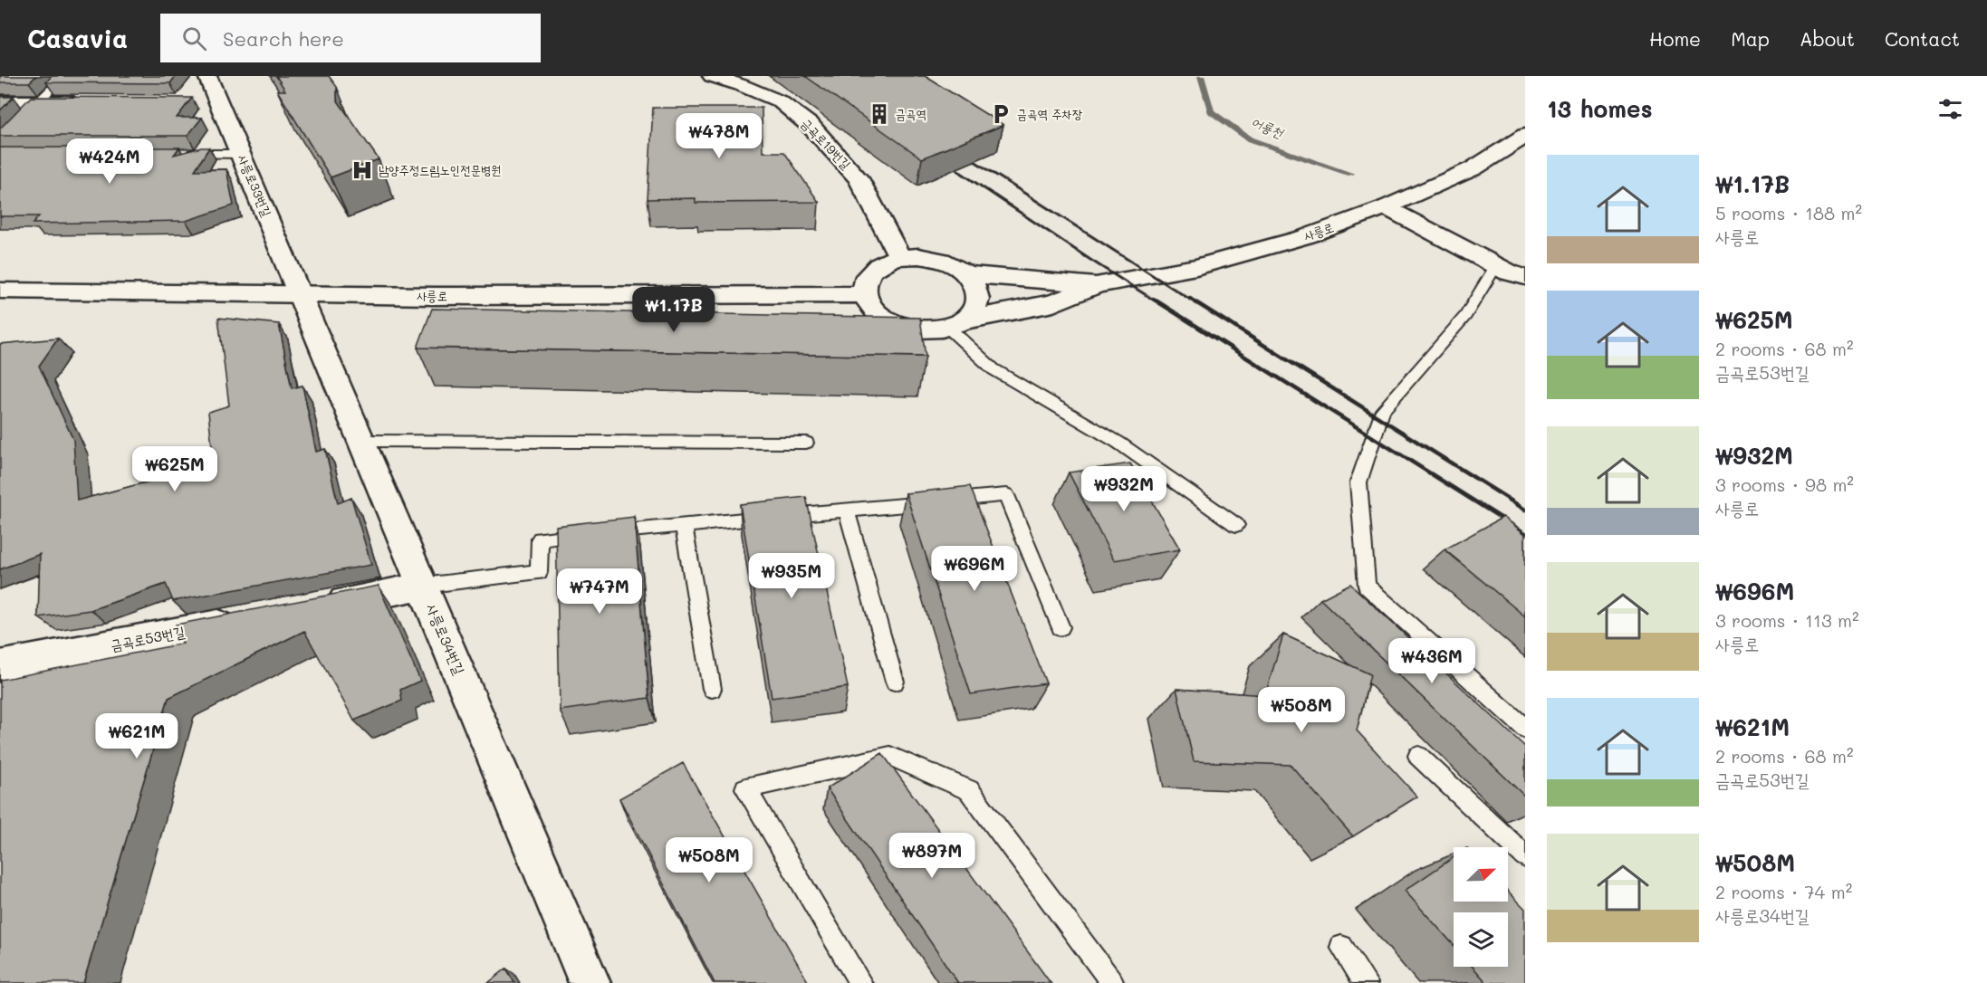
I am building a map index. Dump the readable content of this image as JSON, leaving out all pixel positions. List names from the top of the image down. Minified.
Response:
{"streets":{"street":["금곡로19번길","사릉로33번길","사릉로","금곡로53번길","사릉로34번길"]},"crossings":[["금곡로19번길","사릉로"],["사릉로33번길","사릉로"],["사릉로33번길","사릉로34번길"],["사릉로","사릉로34번길"]],"water":["어룡천"],"places":{"building":["금곡역"],"parking":["금곡역 주차장"],"hospital":["남양주정드림노인전문병원"]},"north":"top right","page":{"header":"Casavia","search":"Search here","nav":["Home","Map","About","Contact"],"heading":"13 homes","price":["₩478M","₩424M","₩1.17B","₩625M","₩932M","₩696M","₩935M","₩747M","₩436M","₩508M","₩621M","₩897M","₩508M"],"list":[{"name":"₩1.17B","note":"5 rooms · 188 m² · 사릉로"},{"name":"₩625M","note":"2 rooms · 68 m² · 금곡로53번길"},{"name":"₩932M","note":"3 rooms · 98 m² · 사릉로"},{"name":"₩696M","note":"3 rooms · 113 m² · 사릉로"},{"name":"₩621M","note":"2 rooms · 68 m² · 금곡로53번길"},{"name":"₩508M","note":"2 rooms · 74 m² · 사릉로34번길"}]}}
